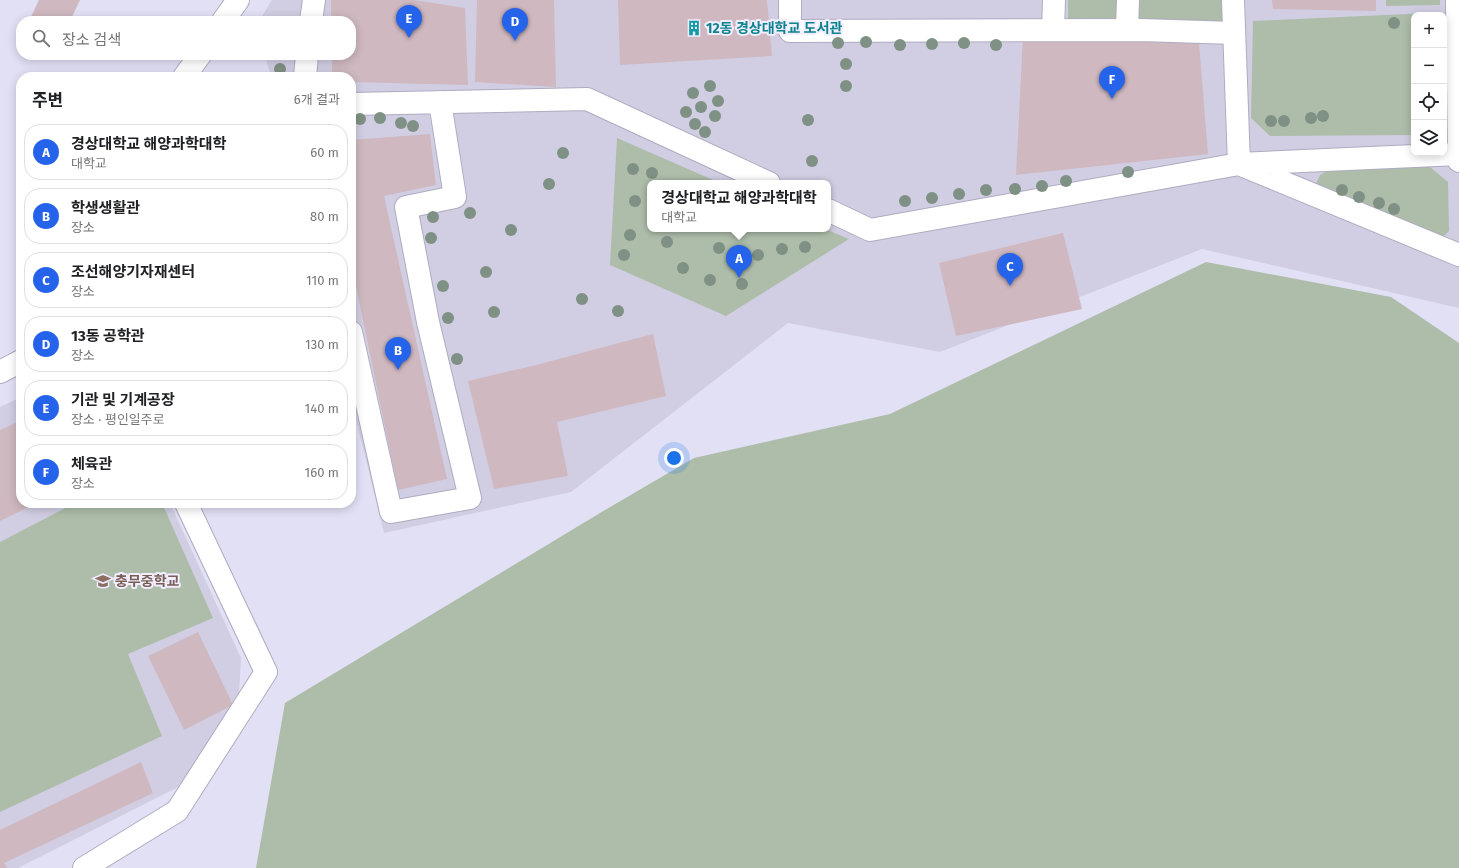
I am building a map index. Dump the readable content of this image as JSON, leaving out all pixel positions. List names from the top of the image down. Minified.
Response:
{"places":{"building":["12동 경상대학교 도서관"],"school or university":["충무중학교"]},"page":{"pins":["E","D","F","A","C","B"],"map_buttons":["+","−"],"search":"장소 검색","heading":["주변","6개 결과"],"list":[{"mark":"A","name":"경상대학교 해양과학대학","note":"대학교","value":"60 m"},{"mark":"B","name":"학생생활관","note":"장소","value":"80 m"},{"mark":"C","name":"조선해양기자재센터","note":"장소","value":"110 m"},{"mark":"D","name":"13동 공학관","note":"장소","value":"130 m"},{"mark":"E","name":"기관 및 기계공장","note":"장소 · 평인일주로","value":"140 m"},{"mark":"F","name":"체육관","note":"장소","value":"160 m"}],"popup":["경상대학교 해양과학대학","대학교"]}}
